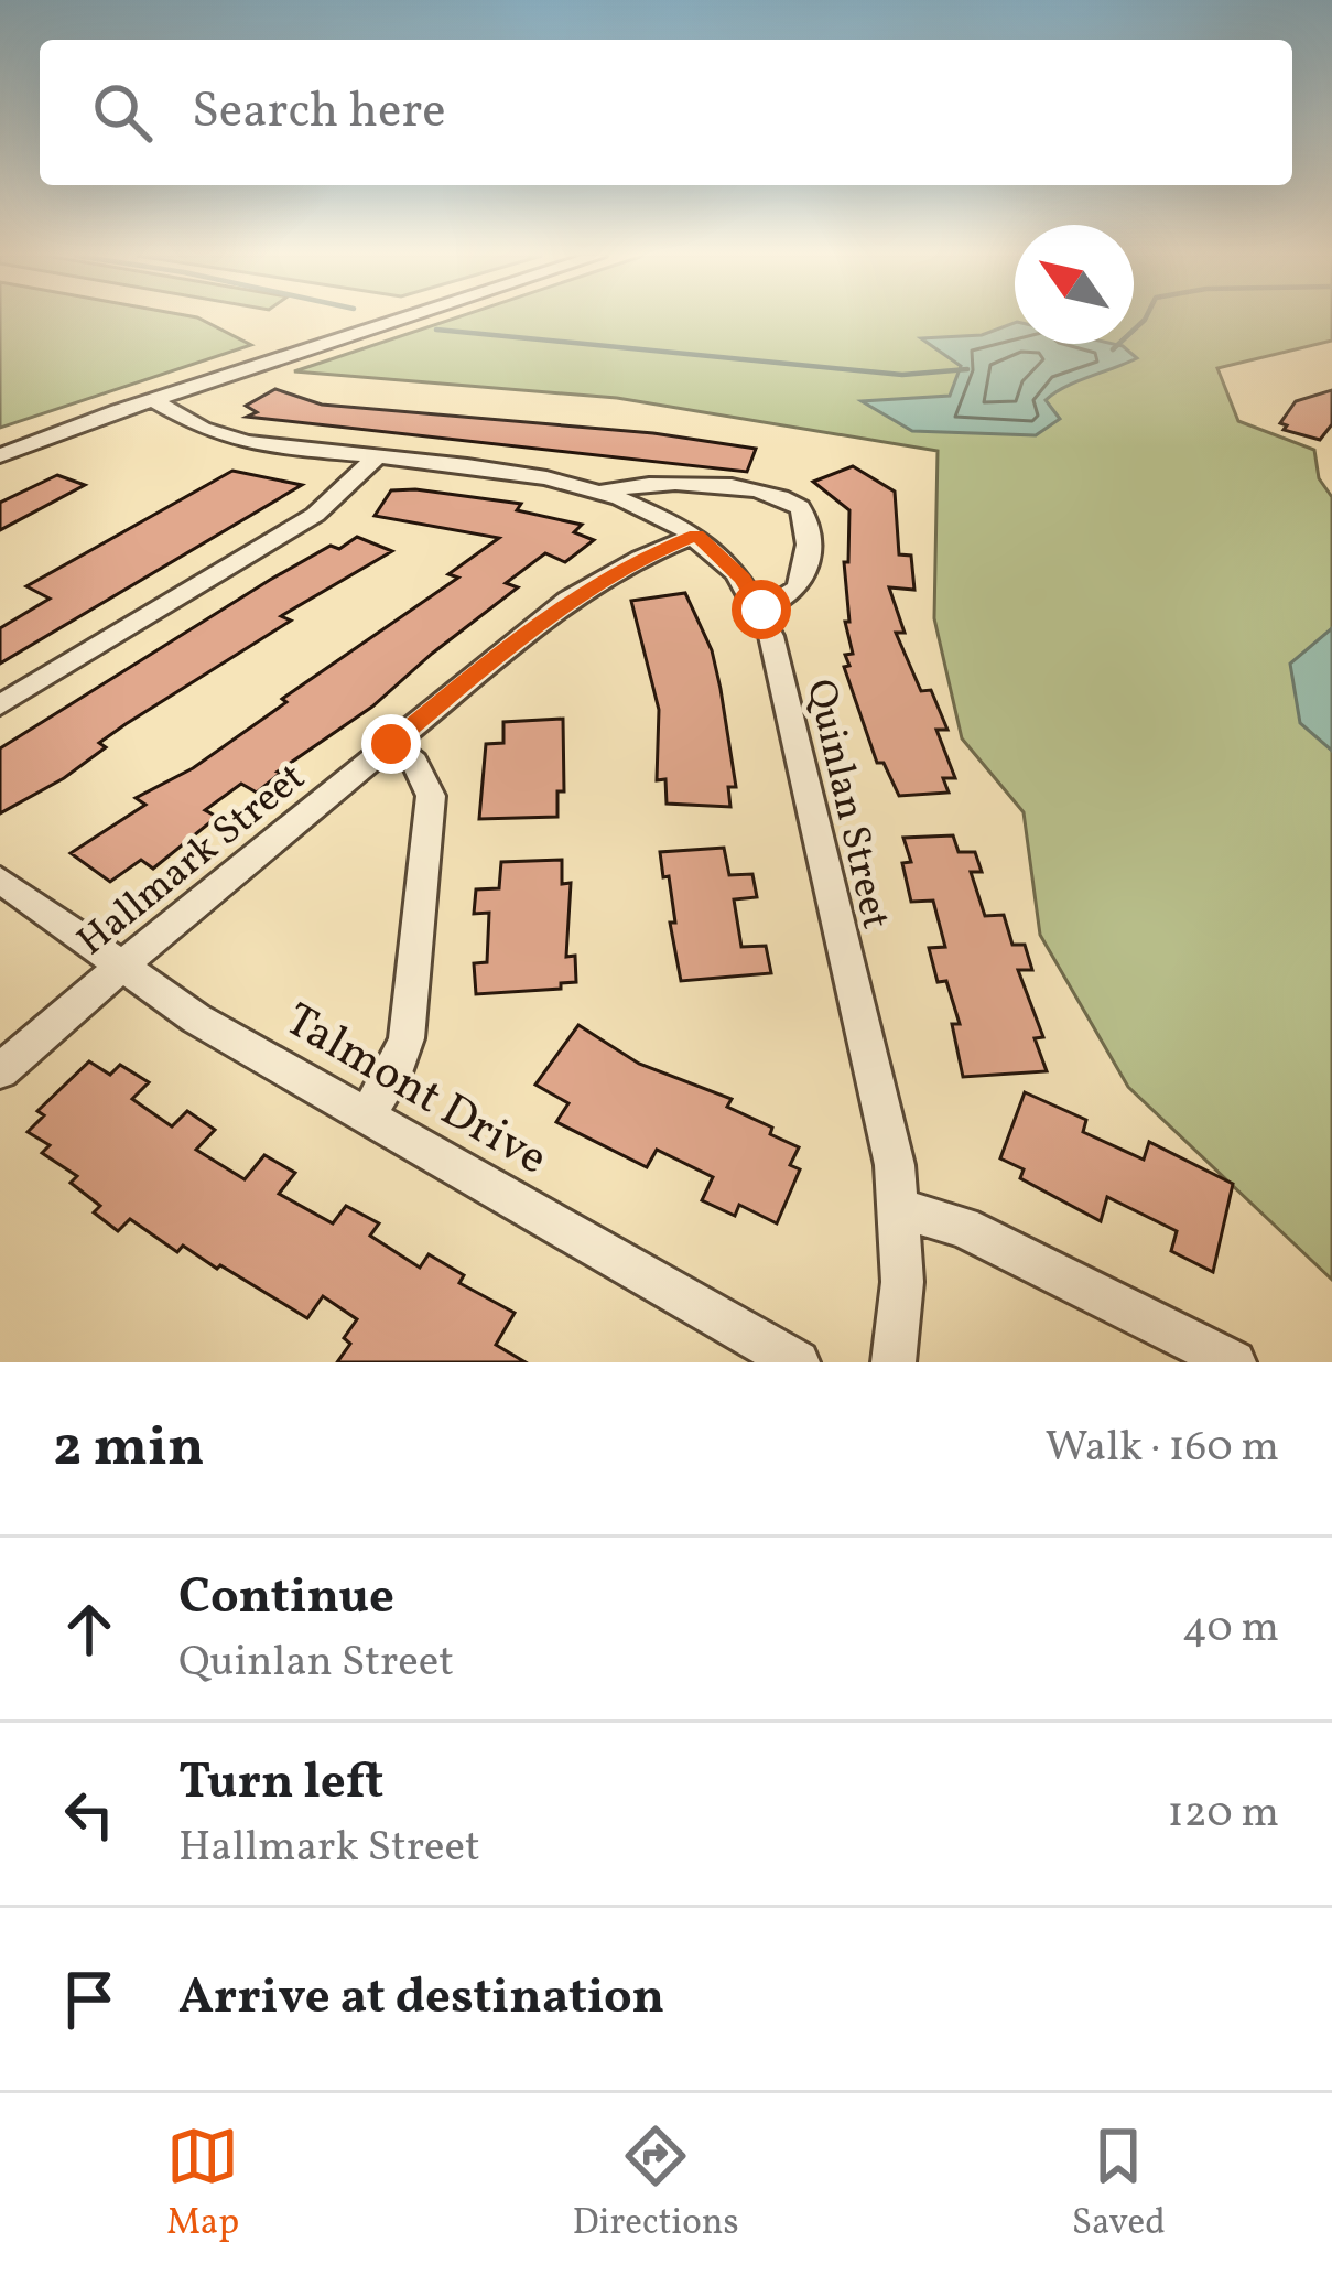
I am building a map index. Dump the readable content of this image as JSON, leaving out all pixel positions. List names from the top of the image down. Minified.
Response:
{"streets":{"street":["Quinlan Street","Hallmark Street","Talmont Drive"]},"crossings":[["Quinlan Street","Hallmark Street"],["Hallmark Street","Talmont Drive"]],"north":"top left","page":{"search":"Search here","heading":["2 min","Walk · 160 m"],"list":[["Continue","Quinlan Street","40 m"],["Turn left","Hallmark Street","120 m"],"Arrive at destination"],"nav":["Map","Directions","Saved"]}}
